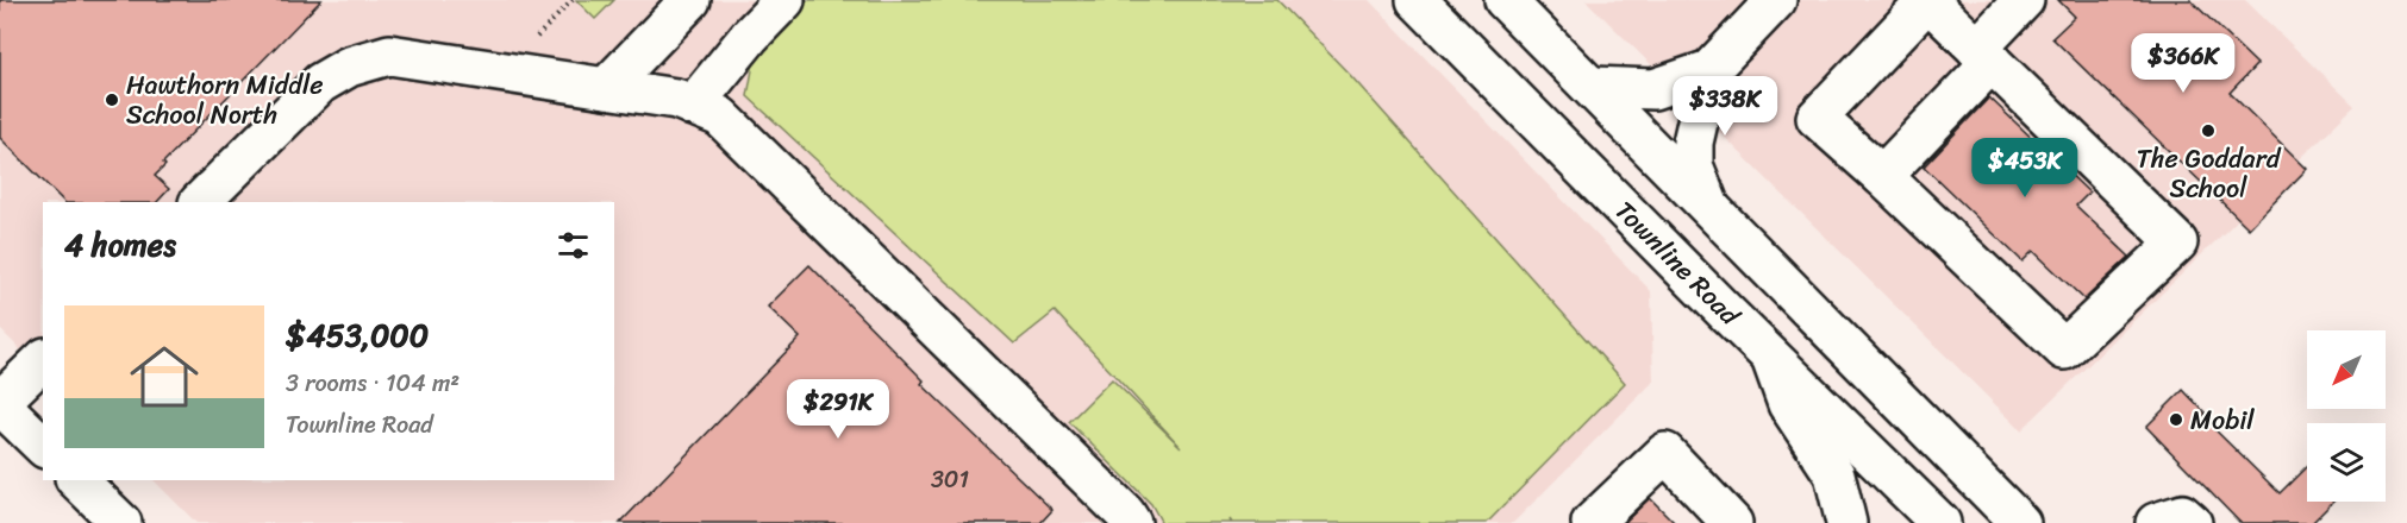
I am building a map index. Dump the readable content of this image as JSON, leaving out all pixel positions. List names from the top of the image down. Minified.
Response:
{"streets":{"main road":["Townline Road"]},"places":["Hawthorn Middle School North","The Goddard School","Mobil"],"house_numbers":["301"],"north":"bottom left","page":{"price":["$366K","$338K","$453K","$291K"],"heading":"4 homes","list":[{"name":"$453,000","note":"3 rooms · 104 m² · Townline Road"}]}}
